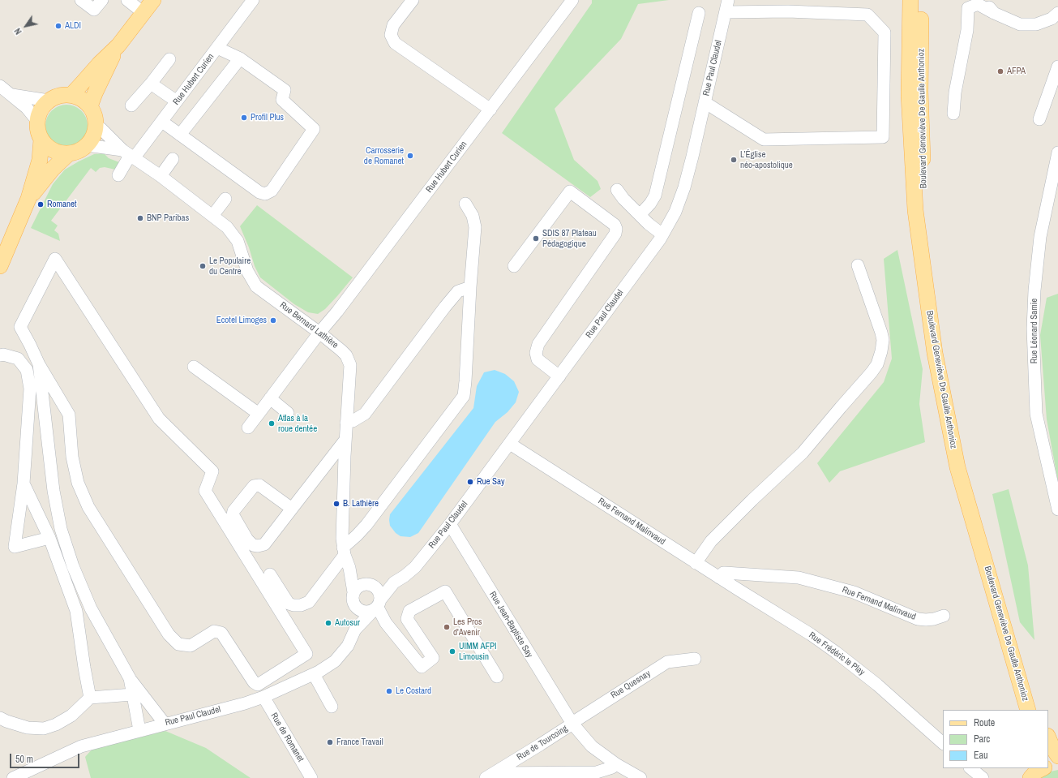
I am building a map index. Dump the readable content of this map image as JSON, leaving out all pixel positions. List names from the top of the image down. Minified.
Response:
{"streets":{"main road":["Boulevard Geneviève De Gaulle Anthonioz"],"street":["Rue Paul Claudel","Rue Hubert Curien","Rue Bernard Lathière","Rue Léonard Samie","Rue Fernand Malinvaud","Rue Jean-Baptiste Say","Rue Frédéric le Play","Rue Quesnay","Rue de Romanet","Rue de Tourcoing"]},"crossings":[["Rue Paul Claudel","Rue Bernard Lathière"],["Rue Paul Claudel","Rue Fernand Malinvaud"],["Rue Paul Claudel","Rue Jean-Baptiste Say"],["Rue Paul Claudel","Rue de Romanet"],["Rue Hubert Curien","Rue Bernard Lathière"],["Rue Fernand Malinvaud","Rue Frédéric le Play"],["Rue Jean-Baptiste Say","Rue Quesnay"],["Rue Jean-Baptiste Say","Rue de Tourcoing"],["Rue Quesnay","Rue de Tourcoing"]],"places":["ALDI","AFPA","Profil Plus","Carrosserie de Romanet","L’Église néo-apostolique","Romanet","BNP Paribas","SDIS 87 Plateau Pédagogique","Le Populaire du Centre","Ecotel Limoges","Atlas à la roue dentée","Rue Say","B. Lathière","Autosur","Les Pros d'Avenir","UIMM AFPI Limousin","Le Costard","France Travail"],"legend":["Route","Parc","Eau"],"scale_bar":"50 m","north":"bottom left"}
